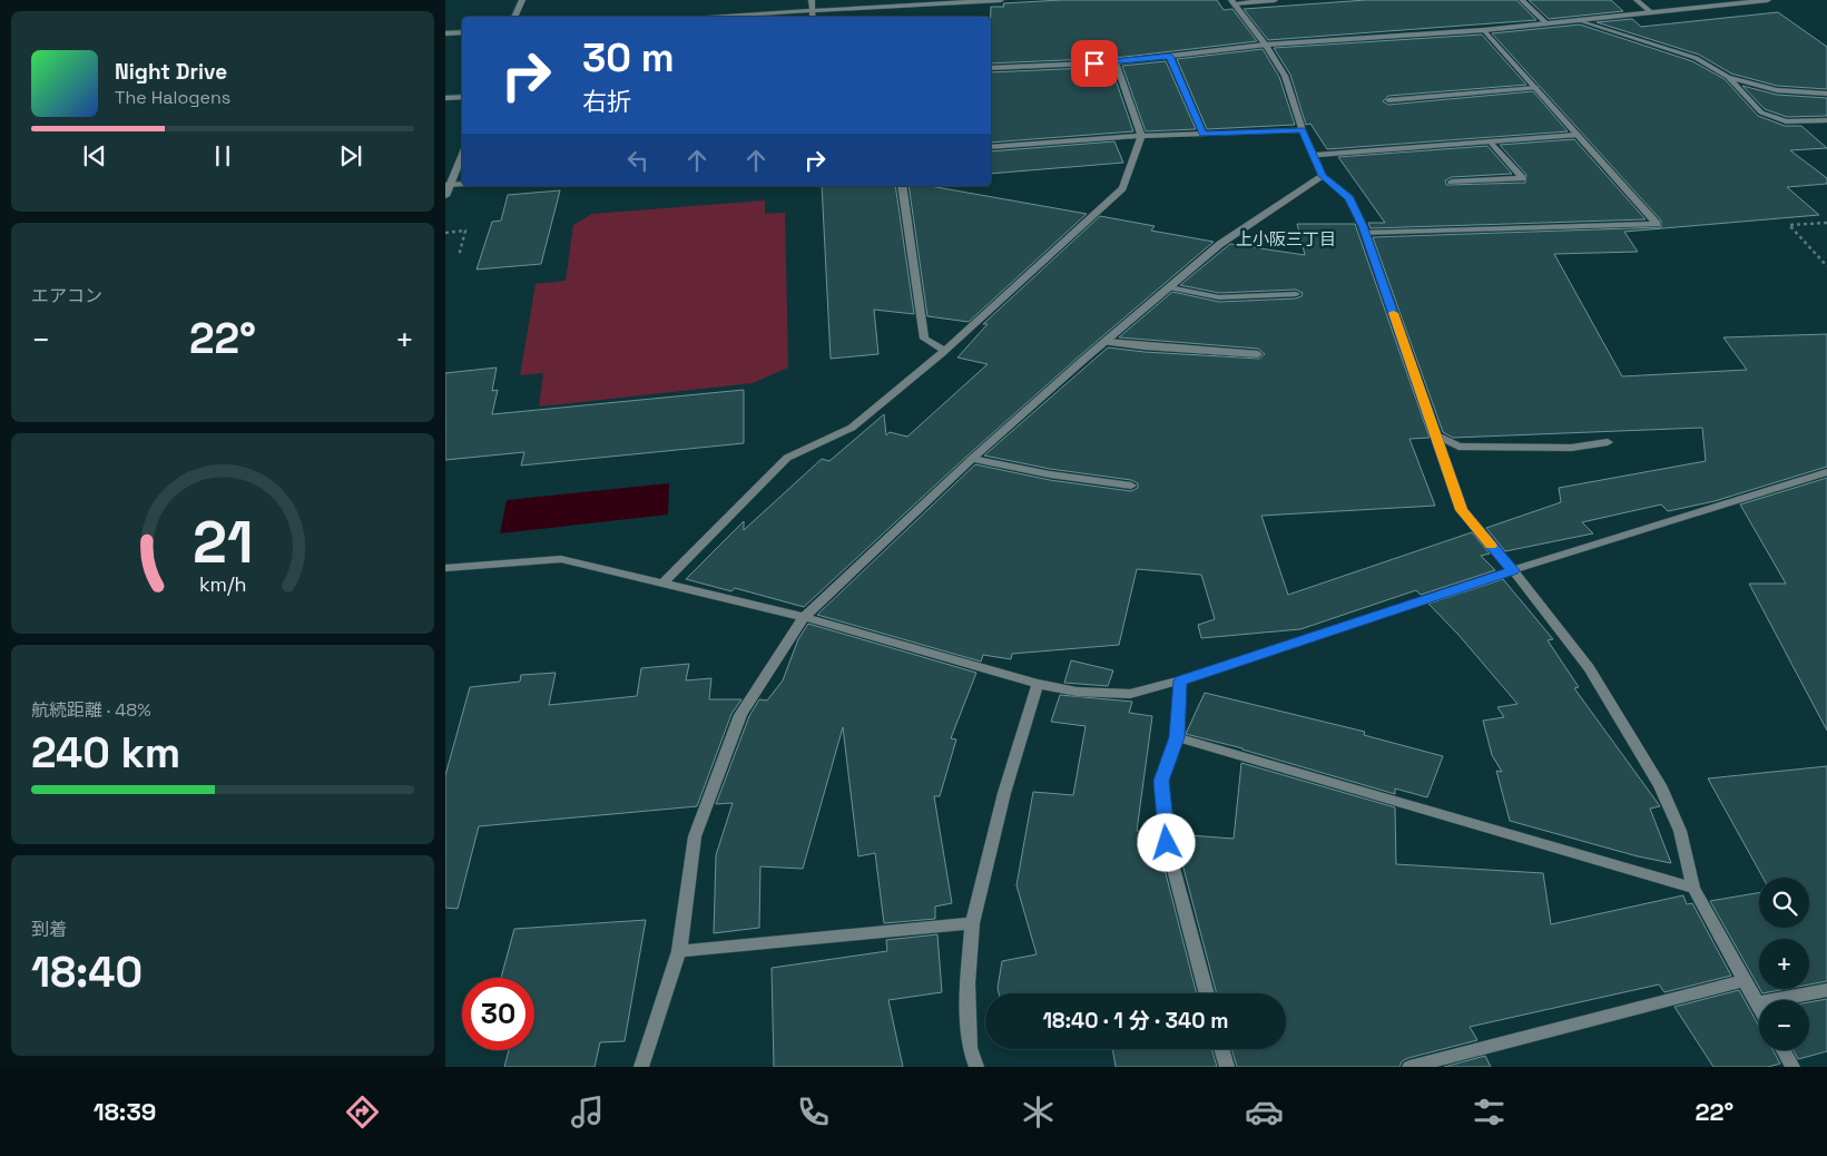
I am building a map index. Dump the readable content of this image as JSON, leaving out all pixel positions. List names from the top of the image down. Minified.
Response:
{"districts":["上小阪三丁目"],"page":{"turn":["30 m","右折"],"song":["Night Drive","The Halogens"],"tile":["エアコン",["航続距離 · 48%","240 km"],["到着","18:40"]],"heat":["−","22°","+"],"map_buttons":["+","−"],"limit":"30","trip":"18:40 · 1 分 · 340 m","tabs":["18:39","22°"],"gauge":["21","km/h"]}}
